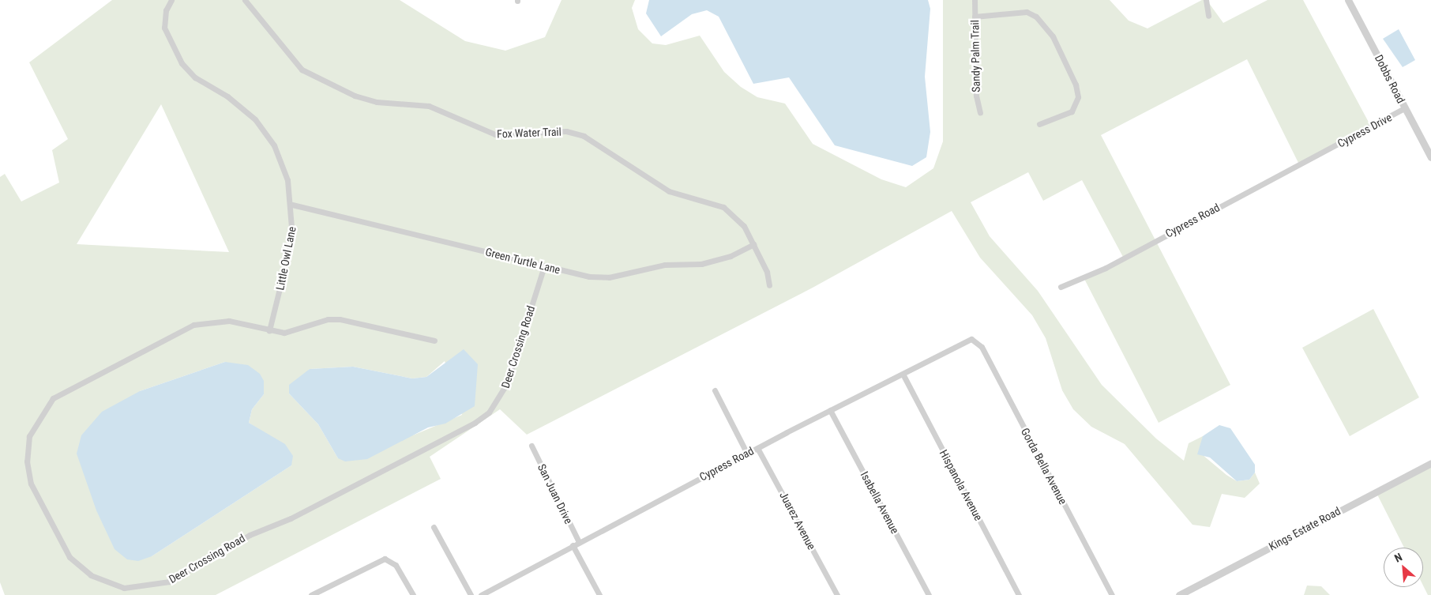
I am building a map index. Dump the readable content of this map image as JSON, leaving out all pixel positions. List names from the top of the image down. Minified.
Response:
{"streets":{"street":["Sandy Palm Trail","Dobbs Road","Cypress Drive","Fox Water Trail","Cypress Road","Little Owl Lane","Green Turtle Lane","Deer Crossing Road","Gorda Bella Avenue","Hispanola Avenue","San Juan Drive","Isabella Avenue","Juarez Avenue","Kings Estate Road"]},"crossings":[["Dobbs Road","Cypress Drive"],["Cypress Drive","Cypress Road"],["Fox Water Trail","Green Turtle Lane"],["Cypress Road","Gorda Bella Avenue"],["Cypress Road","Hispanola Avenue"],["Cypress Road","San Juan Drive"],["Cypress Road","Isabella Avenue"],["Cypress Road","Juarez Avenue"],["Little Owl Lane","Green Turtle Lane"],["Little Owl Lane","Deer Crossing Road"],["Green Turtle Lane","Deer Crossing Road"]],"north":"top left"}
